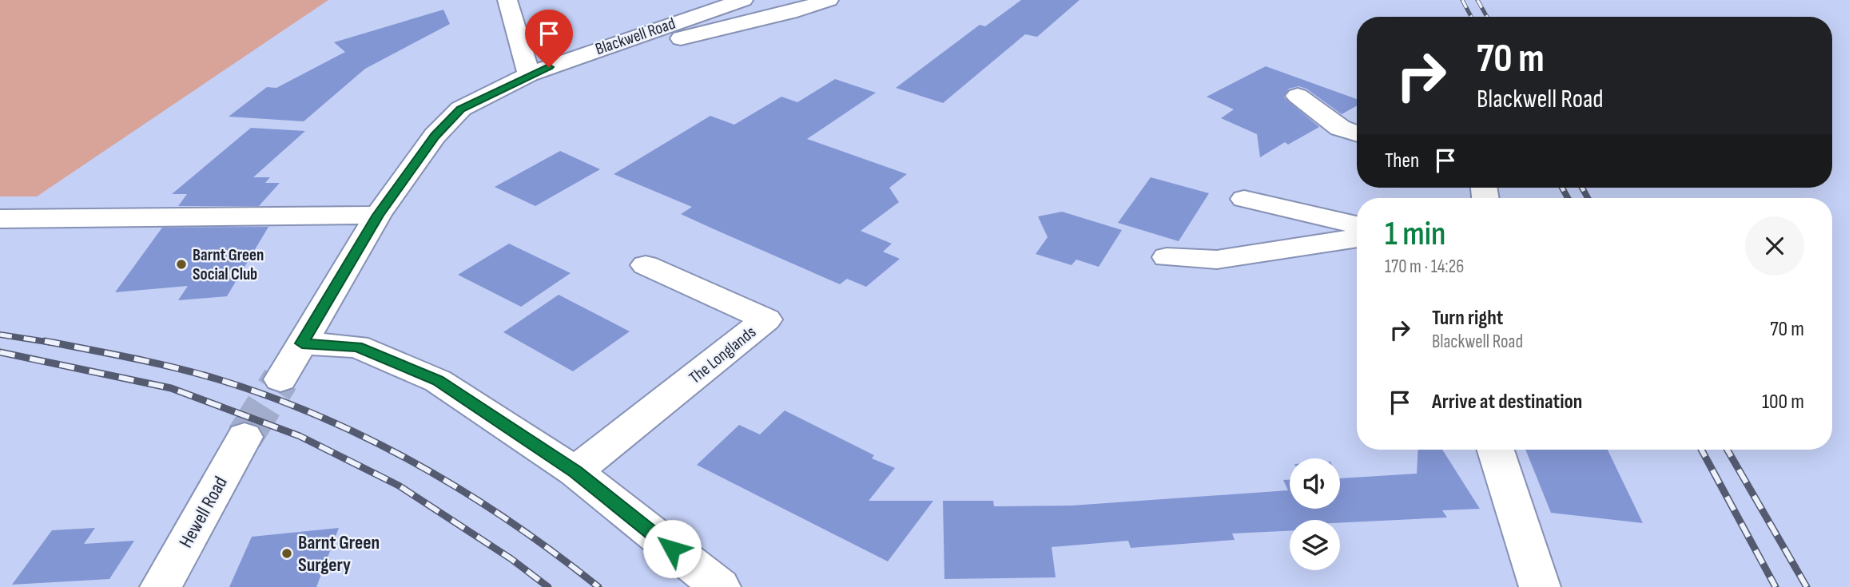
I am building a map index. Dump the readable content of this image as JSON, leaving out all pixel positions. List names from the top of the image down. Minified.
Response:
{"streets":{"street":["Blackwell Road","The Longlands","Hewell Road"]},"places":["Barnt Green Social Club","Barnt Green Surgery"],"page":{"turn":["70 m","Blackwell Road"],"then":"Then","heading":["1 min","170 m · 14:26"],"list":[{"name":"Turn right","note":"Blackwell Road","value":"70 m"},{"name":"Arrive at destination","value":"100 m"}]}}
